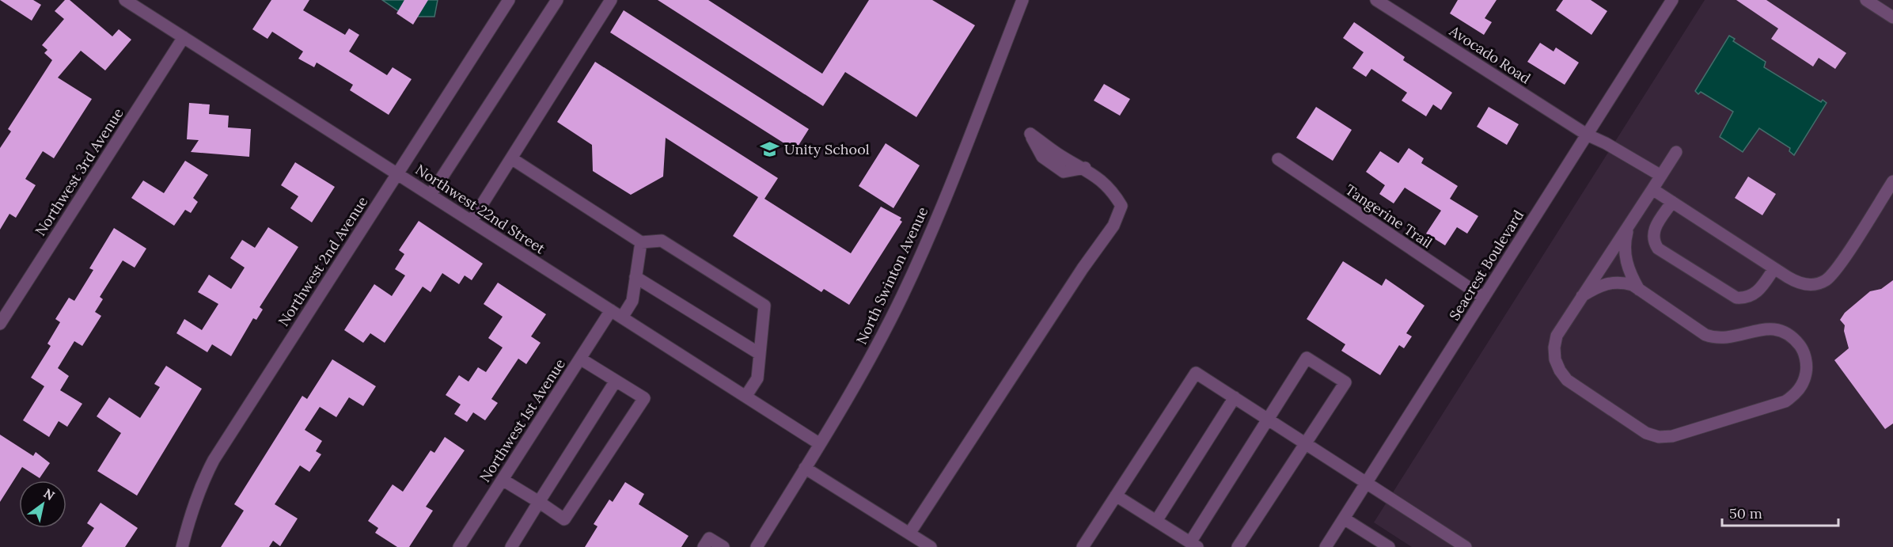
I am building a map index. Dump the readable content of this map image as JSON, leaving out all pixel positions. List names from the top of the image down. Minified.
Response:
{"streets":{"street":["Avocado Road","Northwest 3rd Avenue","Northwest 22nd Street","Tangerine Trail","Northwest 2nd Avenue","Seacrest Boulevard","North Swinton Avenue","Northwest 1st Avenue"]},"crossings":[["Avocado Road","Seacrest Boulevard"],["Northwest 3rd Avenue","Northwest 22nd Street"],["Northwest 22nd Street","Northwest 2nd Avenue"],["Northwest 22nd Street","North Swinton Avenue"],["Northwest 22nd Street","Northwest 1st Avenue"],["Tangerine Trail","Seacrest Boulevard"]],"places":{"school or university":["Unity School"]},"scale_bar":"50 m","north":"top right"}
